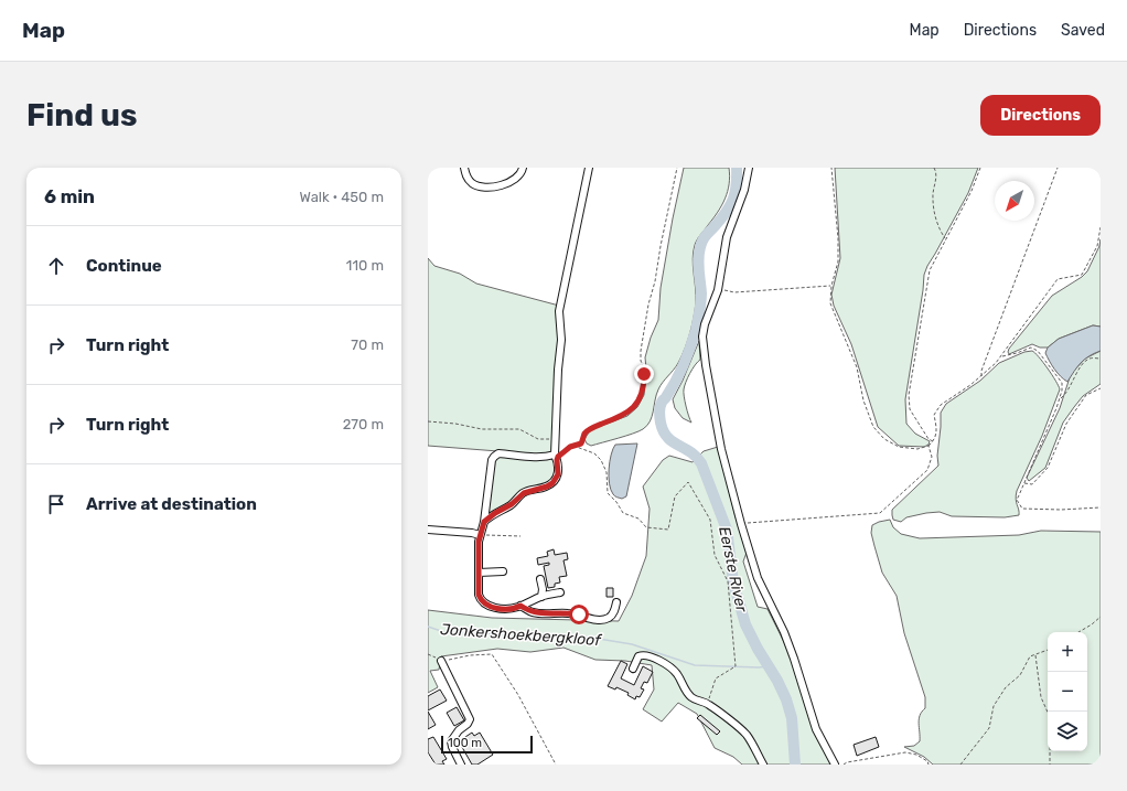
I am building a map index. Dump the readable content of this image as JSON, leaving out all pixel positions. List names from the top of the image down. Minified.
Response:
{"water":["Eerste River","Jonkershoekbergkloof"],"scale_bar":"100 m","north":"bottom left","page":{"header":"Map","nav":["Map","Directions","Saved"],"buttons":"Directions","title":"Find us","heading":["6 min","Walk · 450 m"],"list":[["Continue","110 m"],["Turn right","70 m"],["Turn right","270 m"],"Arrive at destination"],"map_buttons":["+","−"],"scale":"100 m"}}
